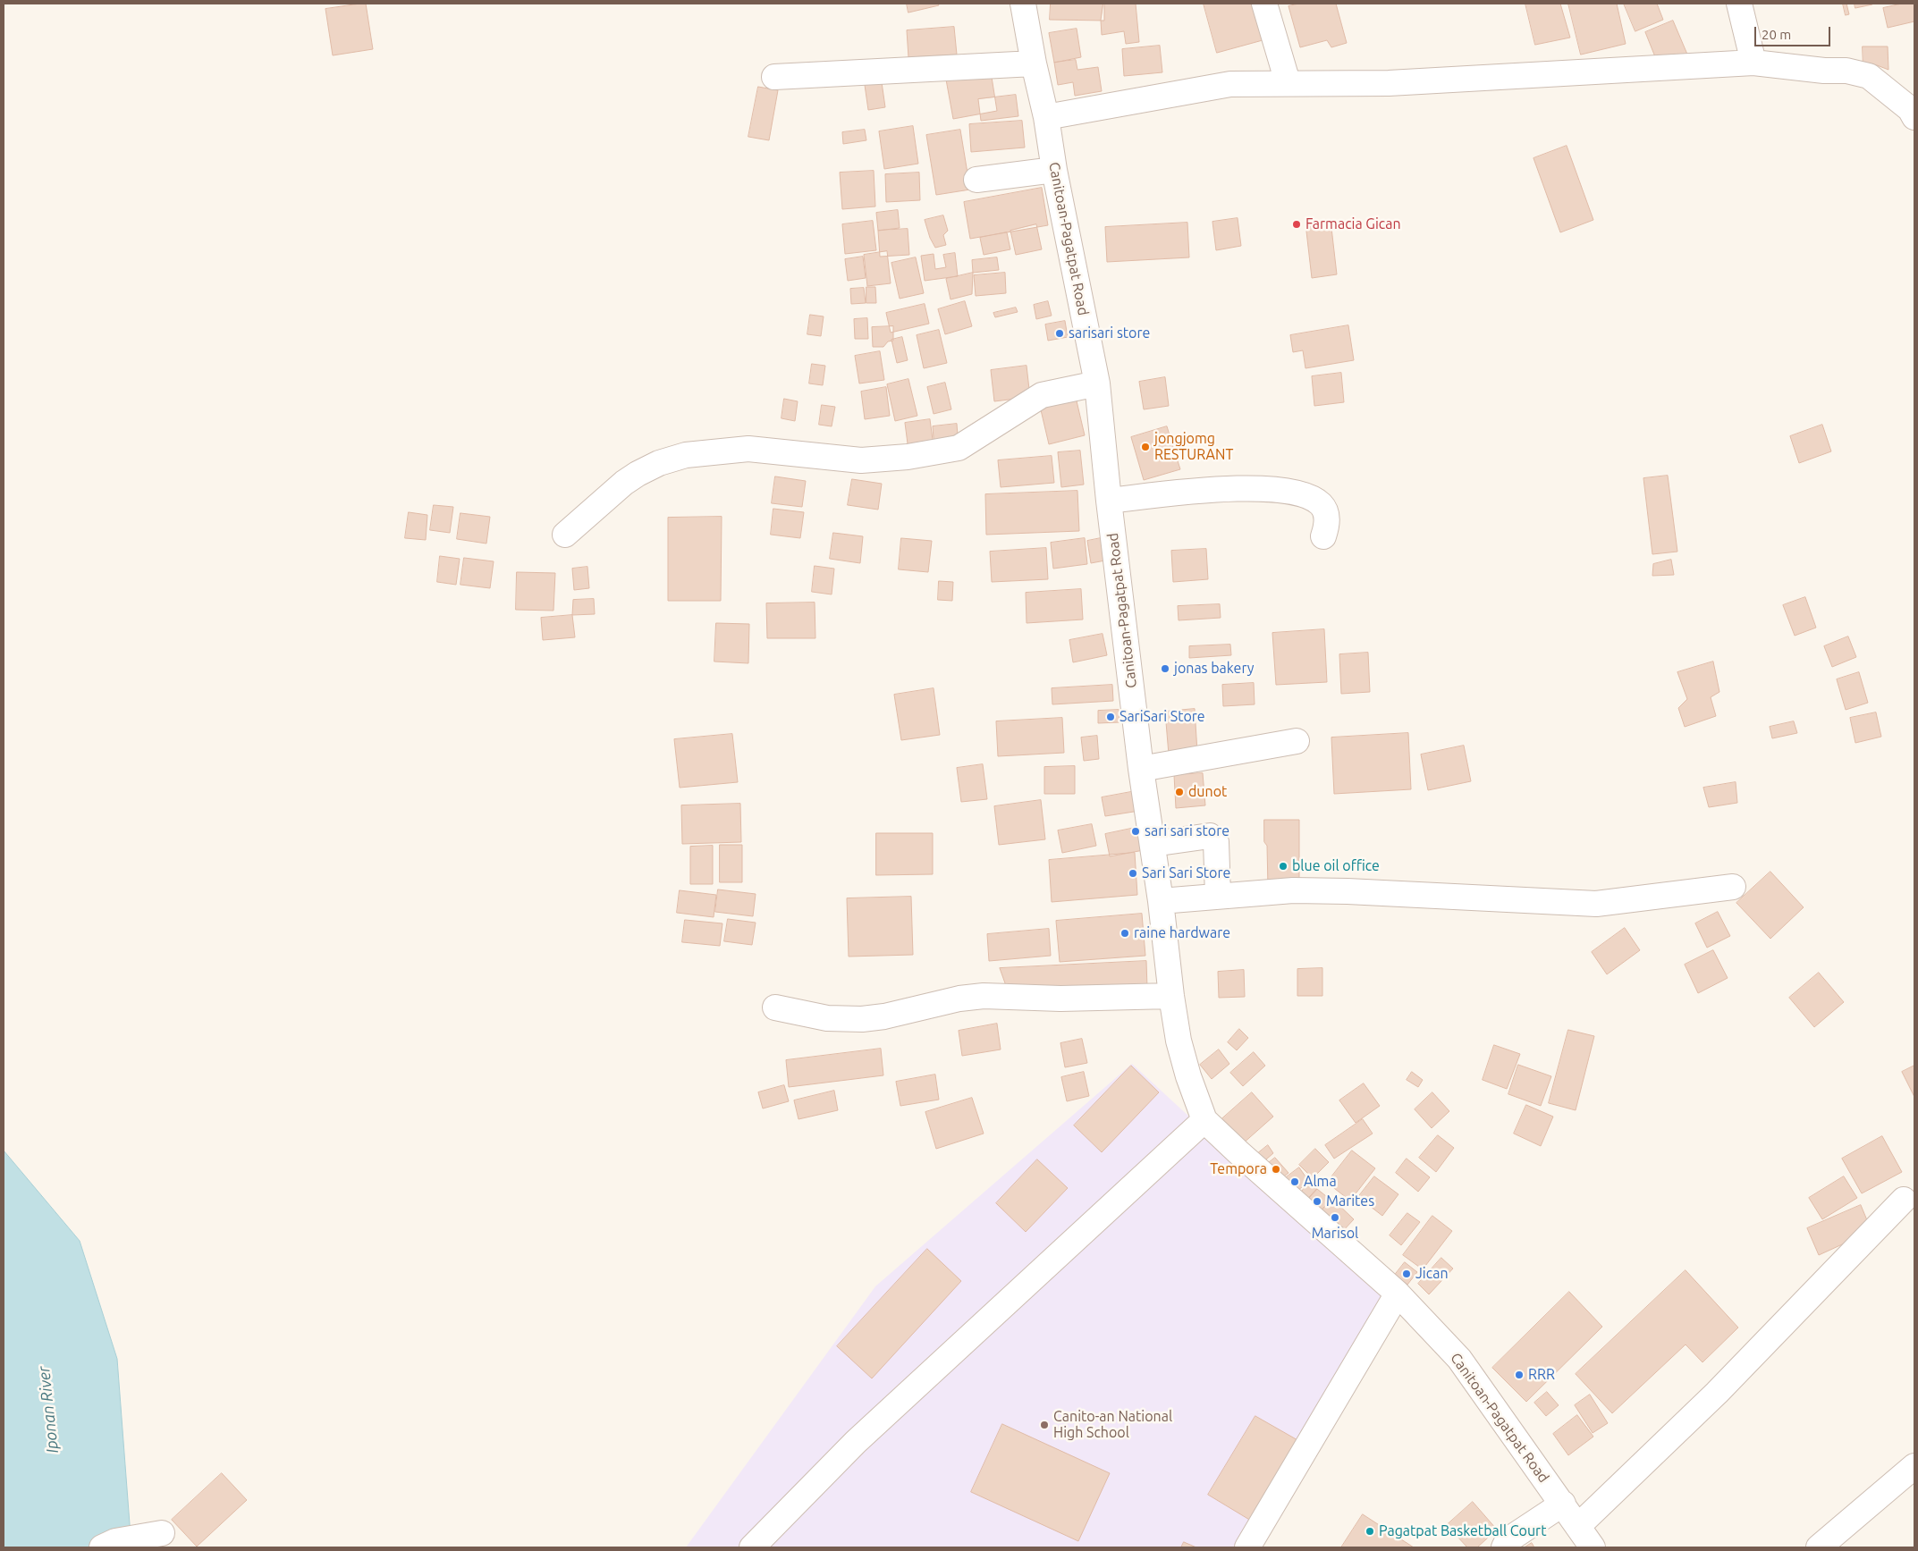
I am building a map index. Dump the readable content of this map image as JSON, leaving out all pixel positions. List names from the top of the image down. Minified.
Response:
{"streets":{"street":["Canitoan-Pagatpat Road"]},"water":["Iponan River"],"places":["Farmacia Gican","sarisari store","jongjomg RESTURANT","jonas bakery","SariSari Store","dunot","sari sari store","blue oil office","Sari Sari Store","raine hardware","Tempora","Alma","Marites","Marisol","Jican","RRR","Canito-an National High School","Pagatpat Basketball Court"],"scale_bar":"20 m"}
